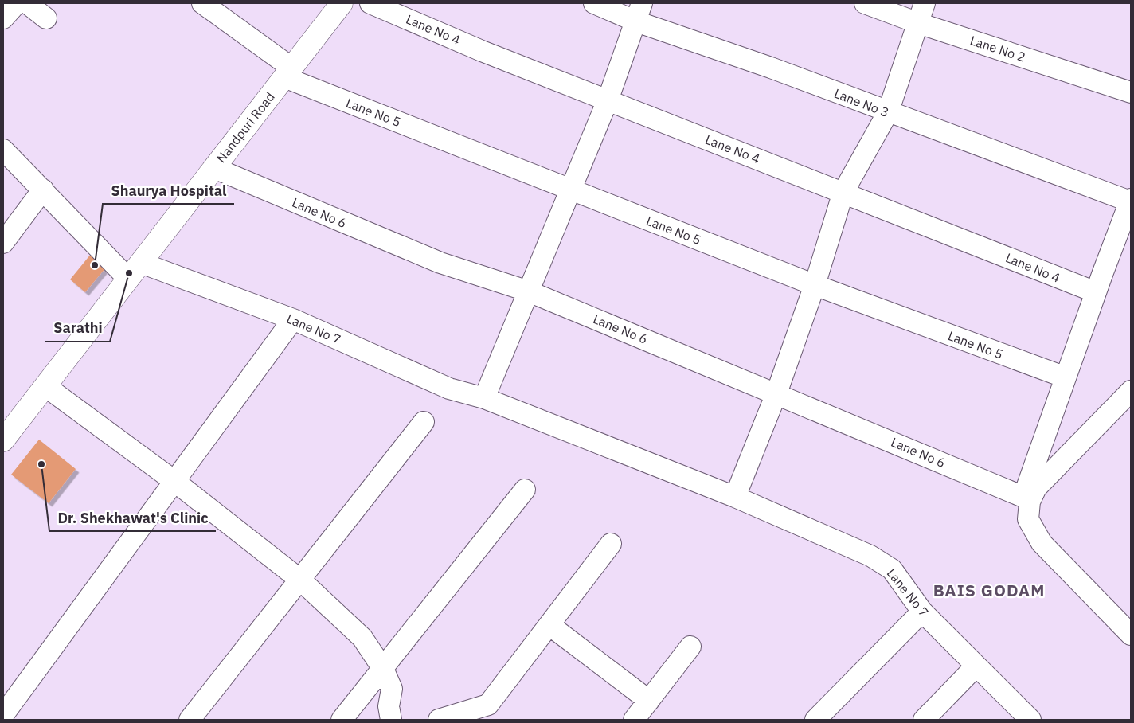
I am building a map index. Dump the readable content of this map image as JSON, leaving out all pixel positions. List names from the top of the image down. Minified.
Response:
{"streets":{"street":["Lane No 4","Lane No 2","Lane No 3","Lane No 5","Nandpuri Road","Lane No 6","Lane No 7"]},"crossings":[["Lane No 5","Nandpuri Road"],["Lane No 5","Lane No 6"],["Nandpuri Road","Lane No 6"],["Nandpuri Road","Lane No 7"]],"districts":["BAIS GODAM"],"places":["Shaurya Hospital","Sarathi","Dr. Shekhawat's Clinic"]}
